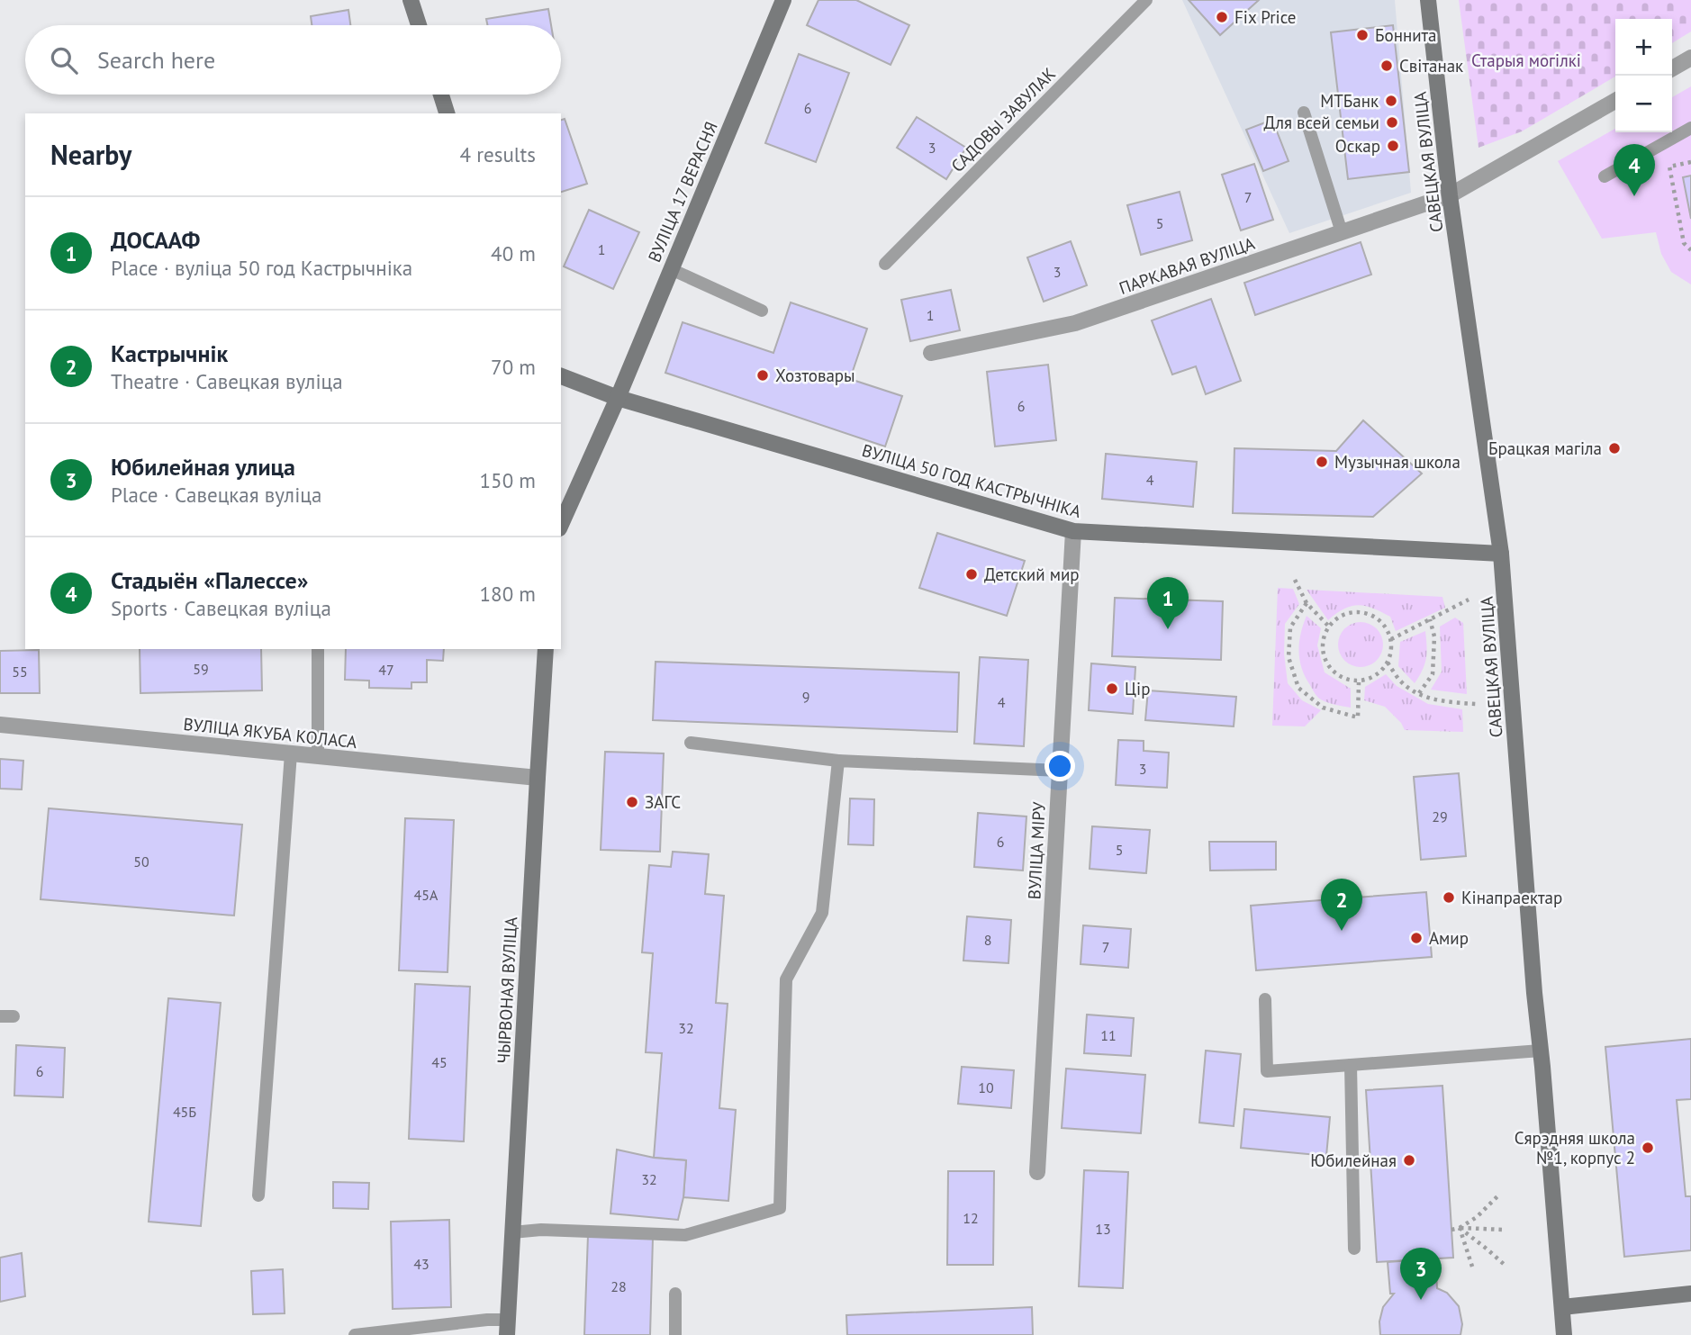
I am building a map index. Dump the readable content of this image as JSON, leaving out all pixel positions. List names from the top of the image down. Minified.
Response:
{"streets":{"street":["САВЕЦКАЯ ВУЛІЦА","ВУЛІЦА 17 ВЕРАСНЯ","ПАРКАВАЯ ВУЛІЦА","ВУЛІЦА 50 ГОД КАСТРЫЧНІКА","ВУЛІЦА ЯКУБА КОЛАСА","ВУЛІЦА МІРУ","ЧЫРВОНАЯ ВУЛІЦА"],"lane":["САДОВЫ ЗАВУЛАК"]},"crossings":[["САВЕЦКАЯ ВУЛІЦА","ПАРКАВАЯ ВУЛІЦА"],["САВЕЦКАЯ ВУЛІЦА","ВУЛІЦА 50 ГОД КАСТРЫЧНІКА"],["ВУЛІЦА 17 ВЕРАСНЯ","ВУЛІЦА 50 ГОД КАСТРЫЧНІКА"],["ВУЛІЦА 50 ГОД КАСТРЫЧНІКА","ВУЛІЦА МІРУ"],["ВУЛІЦА ЯКУБА КОЛАСА","ЧЫРВОНАЯ ВУЛІЦА"]],"parks":["Старыя могілкі"],"places":["Fix Price","Боннита","Світанак","МТБанк","Для всей семьи","Оскар","Хозтовары","Брацкая магіла","Музычная школа","Детский мир","Цір","ЗАГС","Кінапраектар","Амир","Сярэдняя школа №1, корпус 2","Юбилейная"],"house_numbers":["6","3","7","5","1","3","1","6","4","59","47","55","9","4","3","29","6","5","50","45А","8","7","32","11","45","6","10","45Б","32","12","13","43","28"],"page":{"map_buttons":["+","−"],"search":"Search here","heading":["Nearby","4 results"],"pins":["4","1","2","3"],"list":[{"mark":"1","name":"ДОСААФ","note":"Place · вуліца 50 год Кастрычніка","value":"40 m"},{"mark":"2","name":"Кастрычнік","note":"Theatre · Савецкая вуліца","value":"70 m"},{"mark":"3","name":"Юбилейная улица","note":"Place · Савецкая вуліца","value":"150 m"},{"mark":"4","name":"Стадыён «Палессе»","note":"Sports · Савецкая вуліца","value":"180 m"}]}}
